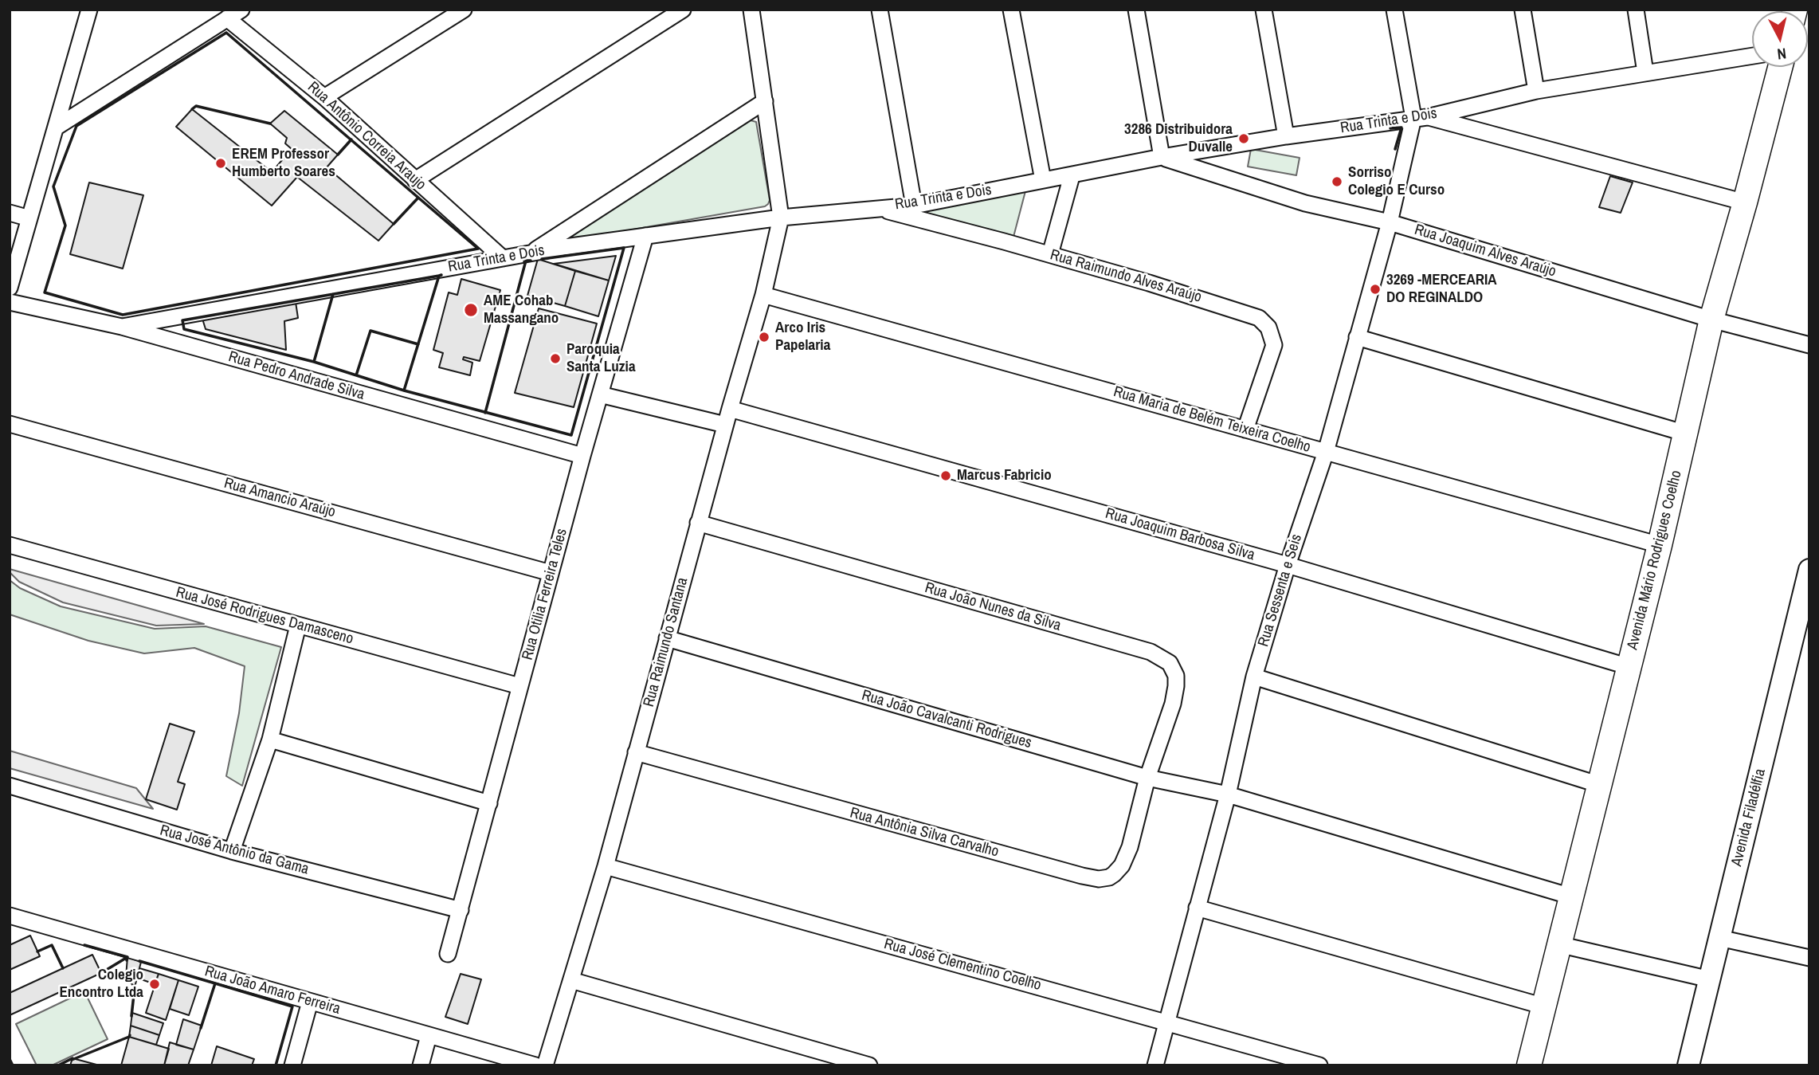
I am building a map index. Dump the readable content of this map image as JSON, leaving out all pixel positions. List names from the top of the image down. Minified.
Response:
{"streets":{"main road":["Avenida Mário Rodrigues Coelho"],"street":["Rua Trinta e Dois","Rua Antônio Correia Araujo","Rua Joaquim Alves Araújo","Rua Raimundo Alves Araújo","Rua Pedro Andrade Silva","Rua Maria de Belém Teixeira Coelho","Rua Amancio Araújo","Rua Joaquim Barbosa Silva","Rua Sessenta e Seis","Rua Otilia Ferreira Teles","Rua João Nunes da Silva","Rua José Rodrigues Damasceno","Rua Raimundo Santana","Rua João Cavalcanti Rodrigues","Avenida Filadélfia","Rua Antônia Silva Carvalho","Rua José Antônio da Gama","Rua José Clementino Coelho","Rua João Amaro Ferreira"]},"crossings":[["Rua Trinta e Dois","Rua Antônio Correia Araujo"],["Rua Trinta e Dois","Rua Joaquim Alves Araújo"],["Rua Trinta e Dois","Rua Raimundo Alves Araújo"],["Rua Trinta e Dois","Rua Pedro Andrade Silva"],["Rua Trinta e Dois","Rua Sessenta e Seis"],["Rua Trinta e Dois","Rua Otilia Ferreira Teles"],["Rua Trinta e Dois","Rua Raimundo Santana"],["Rua Joaquim Alves Araújo","Avenida Mário Rodrigues Coelho"],["Rua Joaquim Alves Araújo","Rua Sessenta e Seis"],["Rua Raimundo Alves Araújo","Rua Maria de Belém Teixeira Coelho"],["Rua Pedro Andrade Silva","Rua Otilia Ferreira Teles"],["Rua Maria de Belém Teixeira Coelho","Avenida Mário Rodrigues Coelho"],["Rua Maria de Belém Teixeira Coelho","Rua Sessenta e Seis"],["Rua Maria de Belém Teixeira Coelho","Rua Raimundo Santana"],["Rua Amancio Araújo","Rua Otilia Ferreira Teles"],["Rua Joaquim Barbosa Silva","Avenida Mário Rodrigues Coelho"],["Rua Joaquim Barbosa Silva","Rua Sessenta e Seis"],["Rua Joaquim Barbosa Silva","Rua Raimundo Santana"],["Avenida Mário Rodrigues Coelho","Rua João Cavalcanti Rodrigues"],["Rua Sessenta e Seis","Rua João Cavalcanti Rodrigues"],["Rua Sessenta e Seis","Rua José Clementino Coelho"],["Rua Otilia Ferreira Teles","Rua José Rodrigues Damasceno"],["Rua Otilia Ferreira Teles","Rua José Antônio da Gama"],["Rua João Nunes da Silva","Rua Raimundo Santana"],["Rua João Nunes da Silva","Rua João Cavalcanti Rodrigues"],["Rua João Nunes da Silva","Rua Antônia Silva Carvalho"],["Rua Raimundo Santana","Rua João Cavalcanti Rodrigues"],["Rua Raimundo Santana","Rua Antônia Silva Carvalho"],["Rua Raimundo Santana","Rua José Clementino Coelho"],["Rua João Cavalcanti Rodrigues","Rua Antônia Silva Carvalho"]],"places":["3286 Distribuidora Duvalle","EREM Professor Humberto Soares","Sorriso Colegio E Curso","3269 -MERCEARIA DO REGINALDO","AME Cohab Massangano","Arco Iris Papelaria","Paroquia Santa Luzia","Marcus Fabricio","Colegio Encontro Ltda"],"north":"bottom"}
